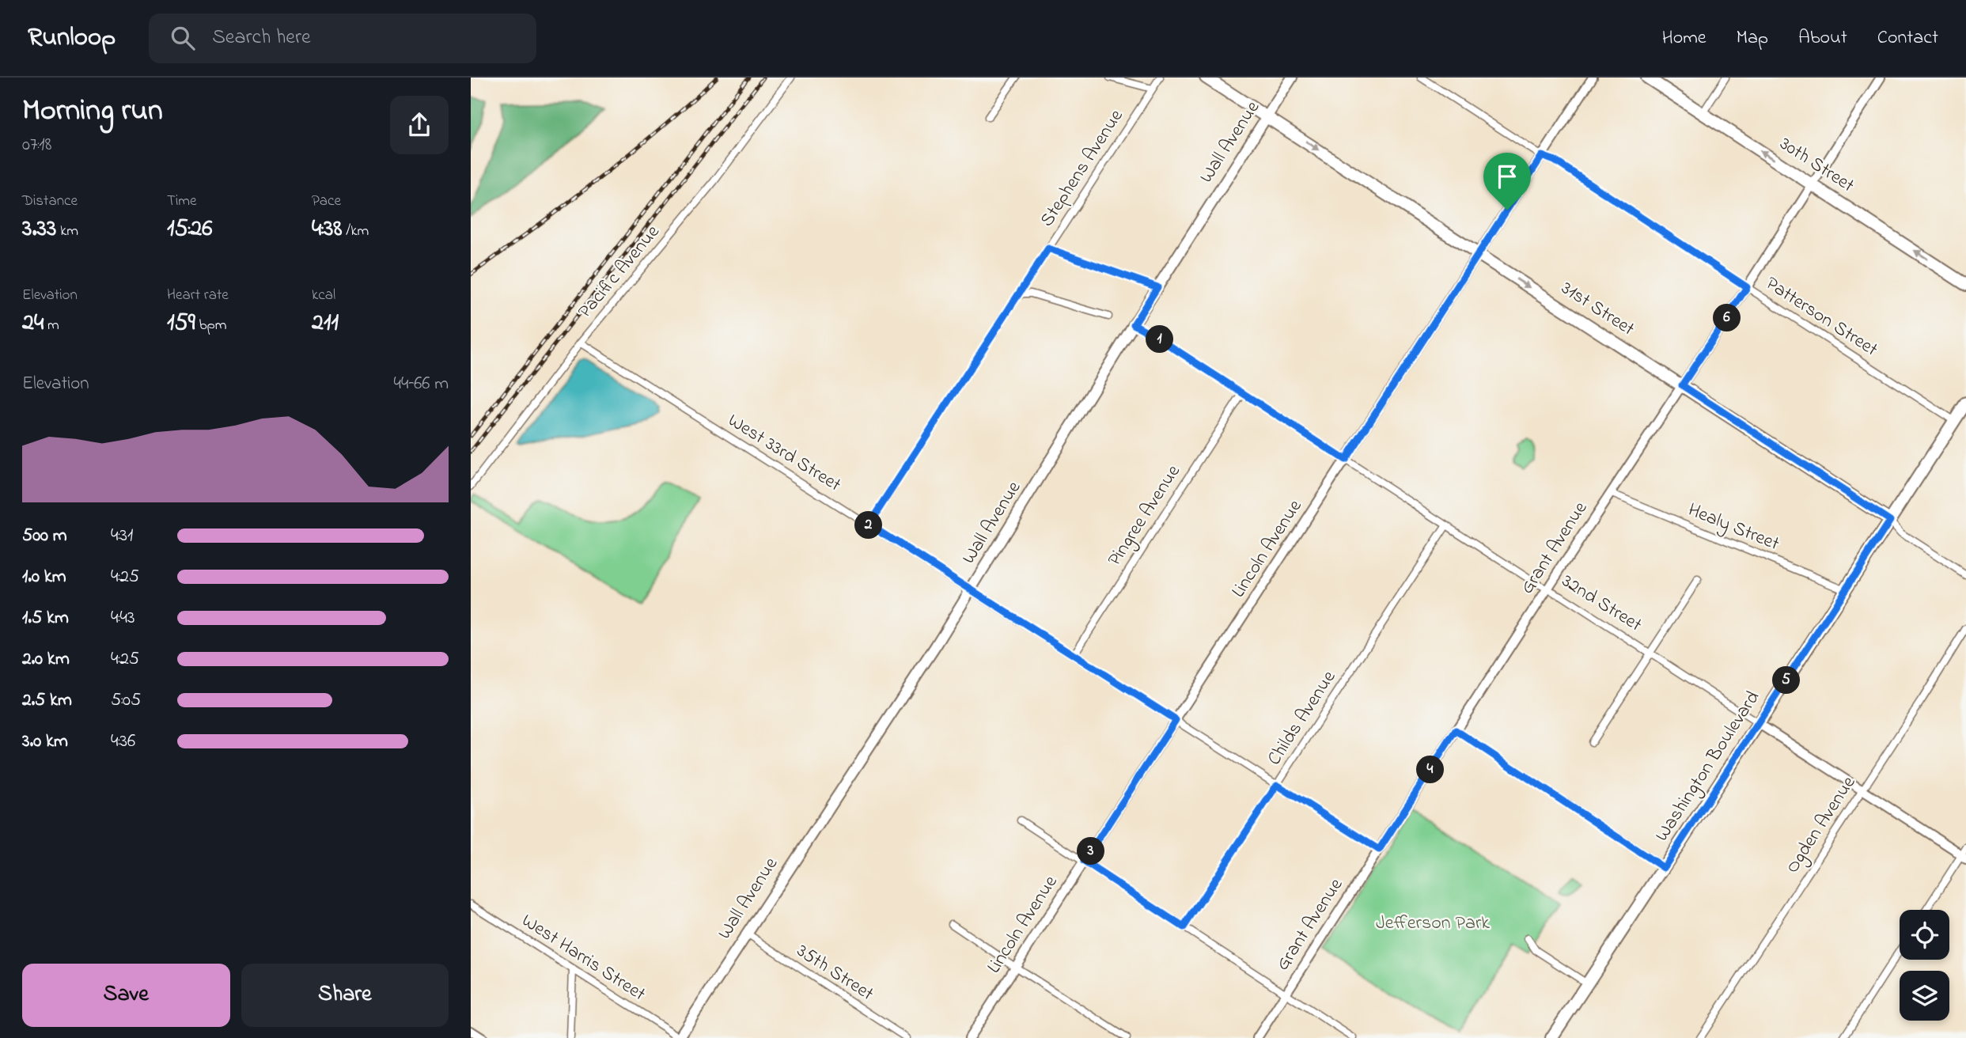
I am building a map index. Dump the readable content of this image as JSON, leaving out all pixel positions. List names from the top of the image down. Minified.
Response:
{"streets":{"main road":["Wall Avenue","30th Street","31st Street","Washington Boulevard"],"street":["Stephens Avenue","Pacific Avenue","Patterson Street","West 33rd Street","Pingree Avenue","Healy Street","Grant Avenue","Lincoln Avenue","32nd Street","Childs Avenue","Ogden Avenue","West Harris Street","35th Street"]},"crossings":[["Wall Avenue","31st Street"],["Wall Avenue","West 33rd Street"],["Wall Avenue","32nd Street"],["Wall Avenue","West Harris Street"],["Wall Avenue","35th Street"],["30th Street","Grant Avenue"],["Stephens Avenue","West 33rd Street"],["Pacific Avenue","West 33rd Street"],["31st Street","Grant Avenue"],["31st Street","Lincoln Avenue"],["31st Street","Washington Boulevard"],["Patterson Street","Grant Avenue"],["Patterson Street","Lincoln Avenue"],["Patterson Street","Washington Boulevard"],["West 33rd Street","Pingree Avenue"],["West 33rd Street","Grant Avenue"],["West 33rd Street","Lincoln Avenue"],["West 33rd Street","Childs Avenue"],["Pingree Avenue","32nd Street"],["Healy Street","Grant Avenue"],["Healy Street","Washington Boulevard"],["Grant Avenue","32nd Street"],["Lincoln Avenue","32nd Street"],["32nd Street","Childs Avenue"],["32nd Street","Washington Boulevard"],["32nd Street","Ogden Avenue"]],"one_way":["30th Street","31st Street"],"parks":["Jefferson Park"],"page":{"header":"Runloop","search":"Search here","nav":["Home","Map","About","Contact"],"heading":["Morning run","07:18"],"stats":[["Distance","3.33 km"],["Time","15:26"],["Pace","4:38 /km"],["Elevation","24 m"],["Heart rate","159 bpm"],["kcal","211"]],"pins":["6","1","2","5","4","3"],"chart":["Elevation","44–66 m"],"list":[{"name":"500 m","note":"4:31"},{"name":"1.0 km","note":"4:25"},{"name":"1.5 km","note":"4:43"},{"name":"2.0 km","note":"4:25"},{"name":"2.5 km","note":"5:05"},{"name":"3.0 km","note":"4:36"}],"buttons":["Save","Share"]}}
